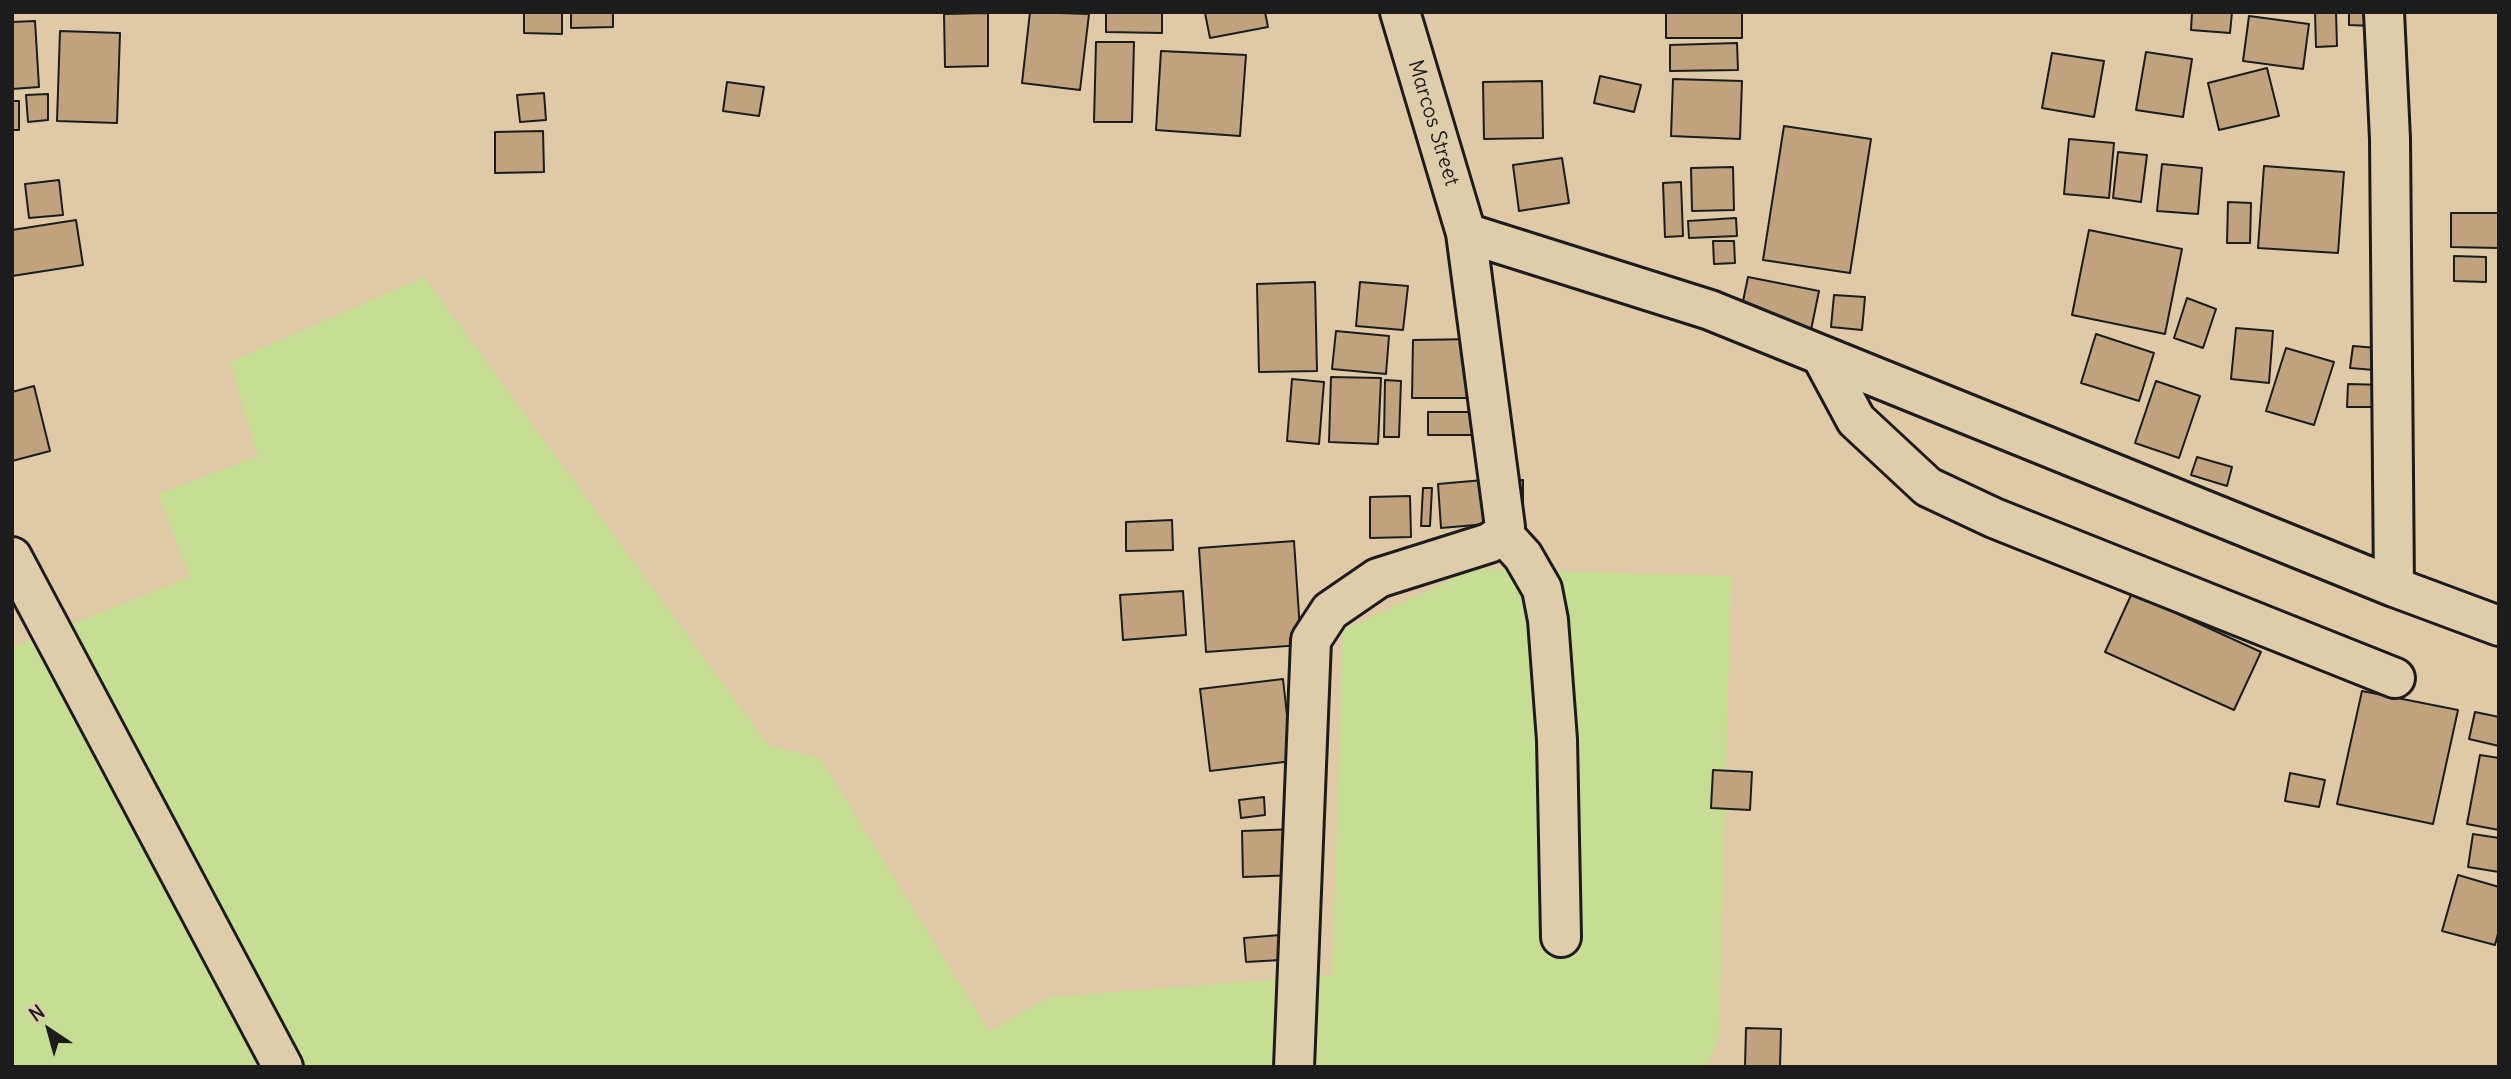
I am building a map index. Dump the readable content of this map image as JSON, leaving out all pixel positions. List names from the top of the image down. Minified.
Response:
{"streets":{"street":["Marcos Street"]},"north":"top left"}
